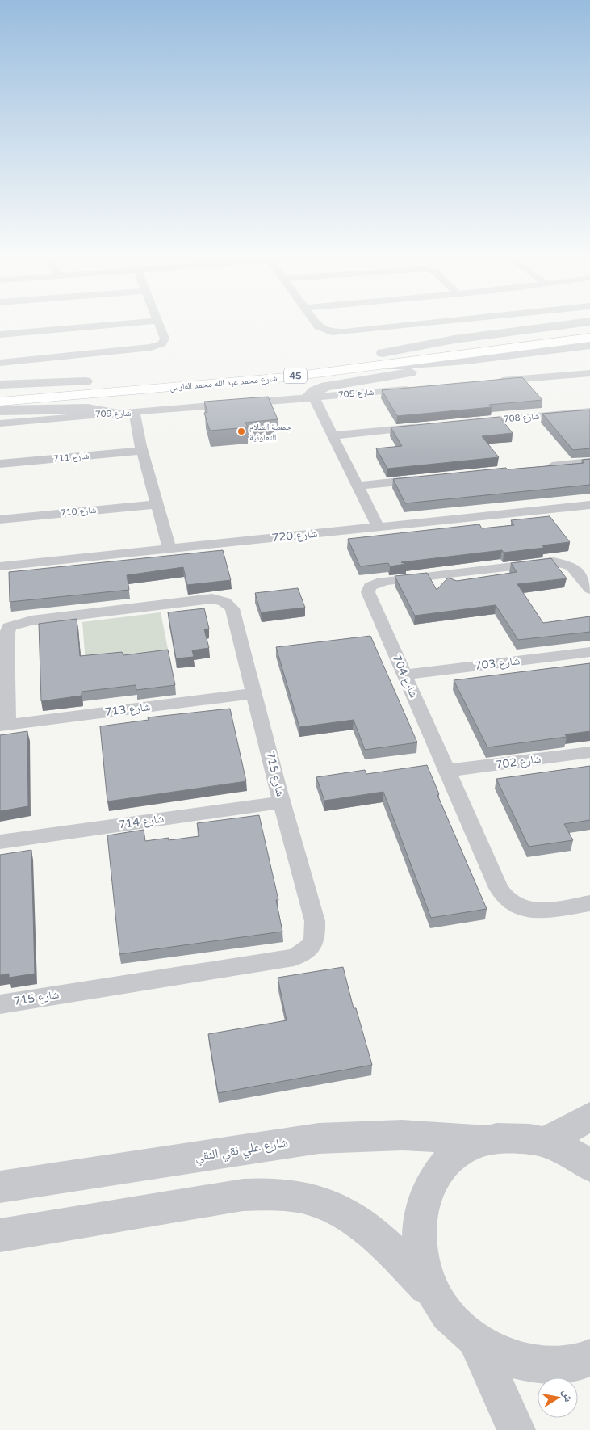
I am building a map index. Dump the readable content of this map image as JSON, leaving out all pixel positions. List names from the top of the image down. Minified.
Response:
{"streets":{"main road":["45","شارع محمد عبد الله محمد الفارس"],"street":["شارع 705","شارع 709","شارع 708","شارع 711","شارع 710","شارع 720","شارع 703","شارع 704","شارع 713","شارع 702","شارع 715","شارع 714","شارع علي نقي النقي"]},"crossings":[["شارع 709","شارع 711"],["شارع 709","شارع 710"],["شارع 709","شارع 720"],["شارع 703","شارع 704"],["شارع 704","شارع 702"],["شارع 713","شارع 715"],["شارع 715","شارع 714"]],"places":["جمعية السلام التعاونية"],"north":"right"}
